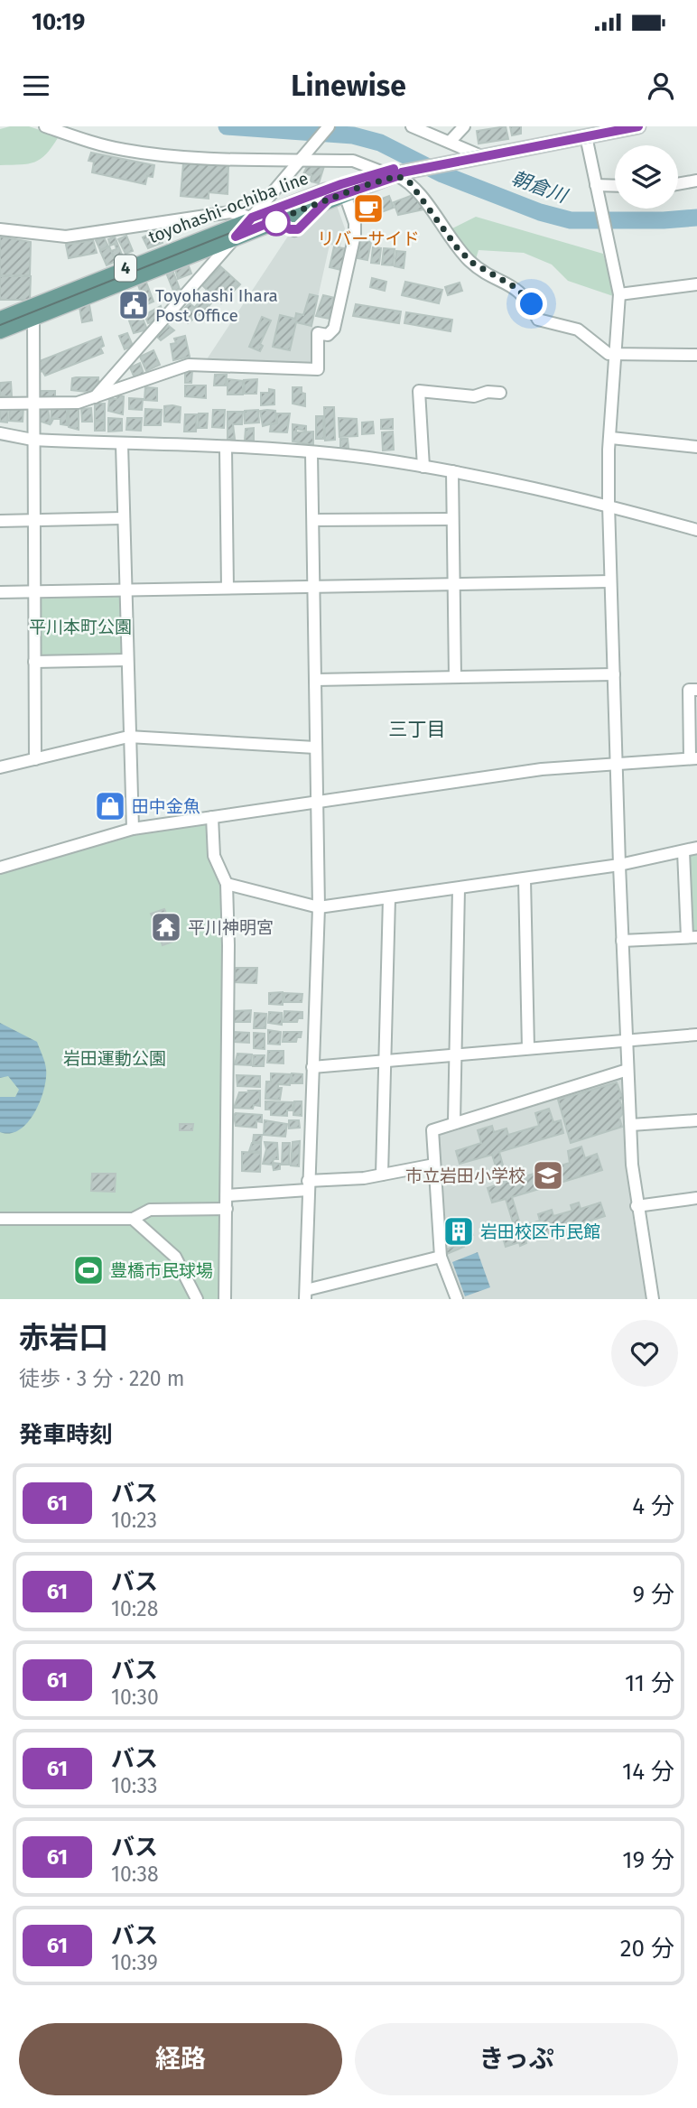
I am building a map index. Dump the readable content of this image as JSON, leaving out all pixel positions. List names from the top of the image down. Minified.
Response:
{"streets":{"main road":["toyohashi-ochiba line","4"]},"districts":["三丁目"],"water":["朝倉川"],"parks":["平川本町公園","岩田運動公園"],"places":{"cafe":["リバーサイド"],"public building":["Toyohashi Ihara Post Office"],"shop":["田中金魚"],"temple":["平川神明宮"],"school or university":["市立岩田小学校"],"building":["岩田校区市民館"],"sports":["豊橋市民球場"]},"lines":["bus line 61"],"page":{"status":"10:19","header":"Linewise","heading":[["赤岩口","徒歩 · 3 分 · 220 m"],"発車時刻"],"list":[{"mark":"61","name":"バス","note":"10:23","value":"4 分"},{"mark":"61","name":"バス","note":"10:28","value":"9 分"},{"mark":"61","name":"バス","note":"10:30","value":"11 分"},{"mark":"61","name":"バス","note":"10:33","value":"14 分"},{"mark":"61","name":"バス","note":"10:38","value":"19 分"},{"mark":"61","name":"バス","note":"10:39","value":"20 分"}],"buttons":["経路","きっぷ"]}}
